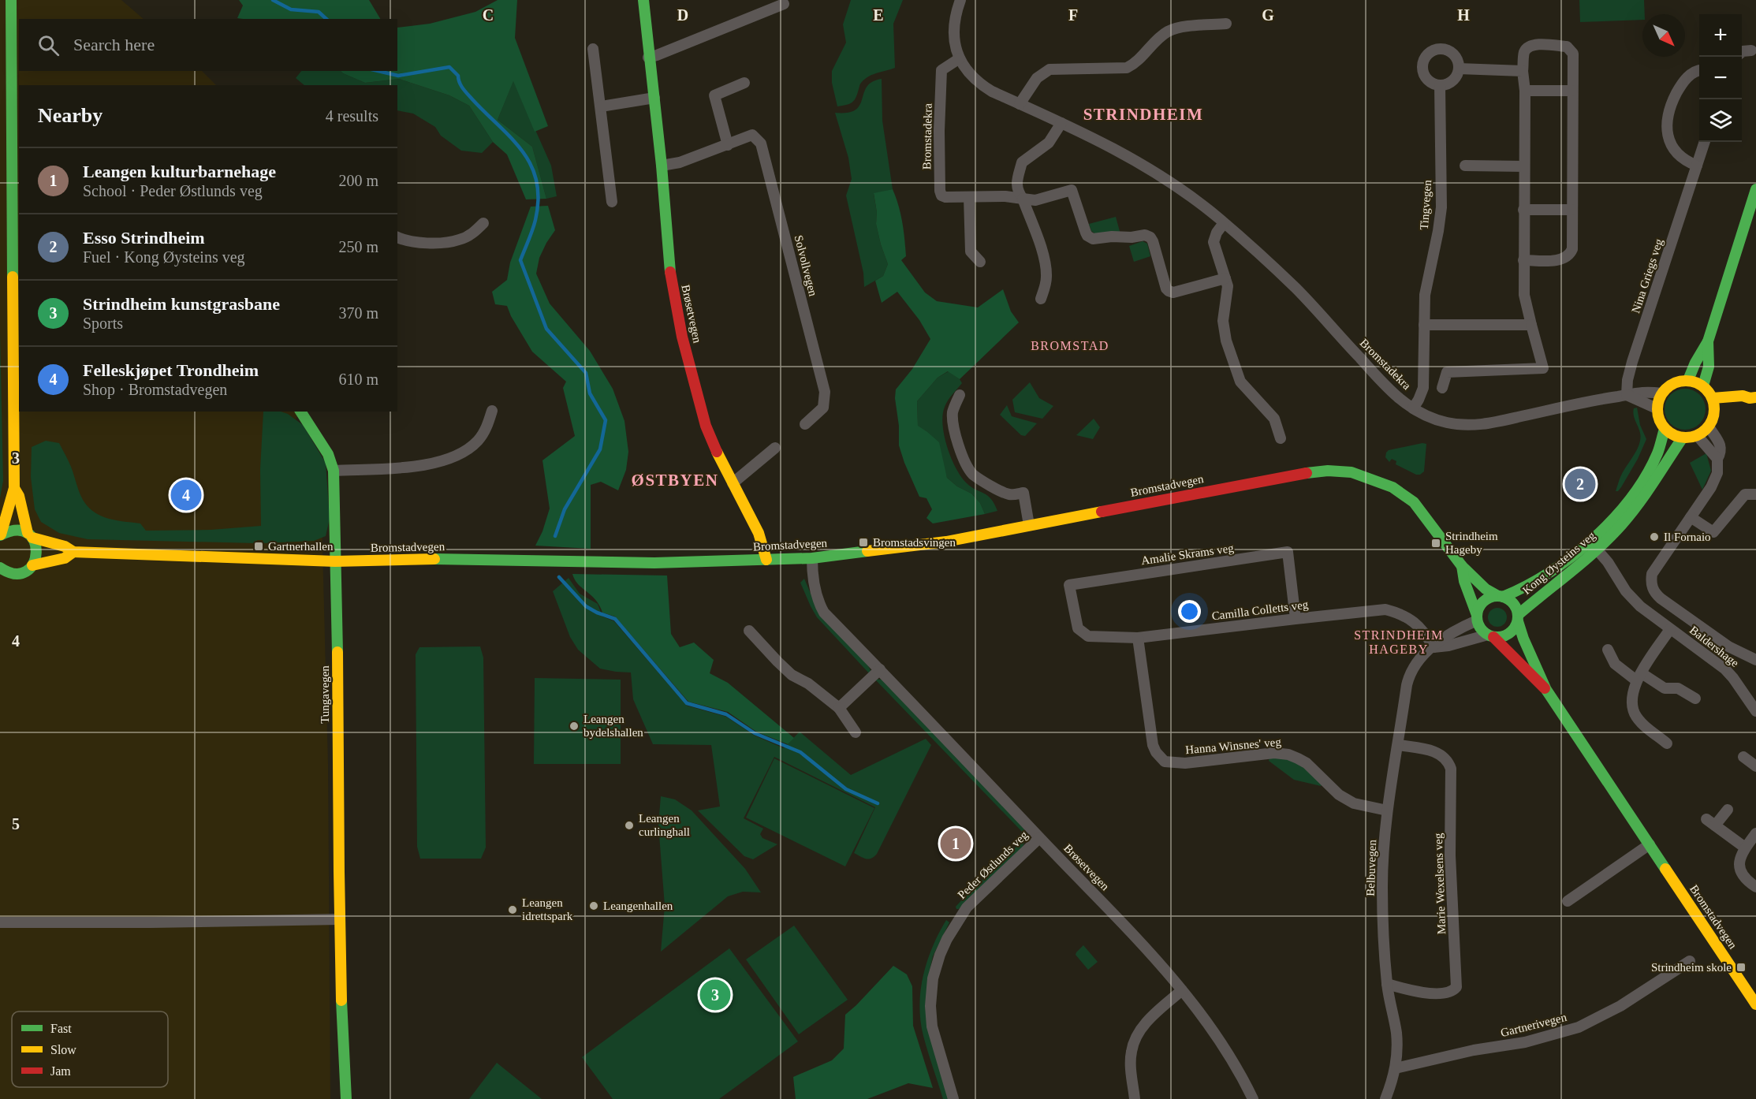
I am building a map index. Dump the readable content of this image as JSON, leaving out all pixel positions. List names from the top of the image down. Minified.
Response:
{"streets":{"street":["Bromstadekra","Tingvegen","Solvollvegen","Nina Griegs veg","Brøsetvegen","Bromstadvegen","Amalie Skrams veg","Kong Øysteins veg","Camilla Colletts veg","Baldershage","Tungavegen","Hanna Winsnes' veg","Peder Østlunds veg","Belbuvegen","Marie Wexelsens veg","Gartnerivegen"]},"crossings":[["Bromstadekra","Tingvegen"],["Bromstadekra","Nina Griegs veg"],["Bromstadekra","Kong Øysteins veg"],["Solvollvegen","Brøsetvegen"],["Brøsetvegen","Bromstadvegen"],["Brøsetvegen","Peder Østlunds veg"],["Bromstadvegen","Kong Øysteins veg"],["Bromstadvegen","Tungavegen"],["Bromstadvegen","Belbuvegen"],["Amalie Skrams veg","Camilla Colletts veg"],["Kong Øysteins veg","Baldershage"],["Kong Øysteins veg","Belbuvegen"],["Camilla Colletts veg","Hanna Winsnes' veg"],["Camilla Colletts veg","Belbuvegen"],["Hanna Winsnes' veg","Belbuvegen"],["Belbuvegen","Marie Wexelsens veg"],["Belbuvegen","Gartnerivegen"]],"districts":["STRINDHEIM","BROMSTAD","ØSTBYEN","STRINDHEIM HAGEBY"],"places":{"other":["Il Fornaio","Leangen bydelshallen","Leangen curlinghall","Leangenhallen","Leangen idrettspark"],"transit":["Bromstadsvingen","Strindheim Hageby","Gartnerhallen","Strindheim skole"]},"legend":["Fast","Slow","Jam"],"north":"bottom right","page":{"map_buttons":["+","−"],"search":"Search here","heading":["Nearby","4 results"],"list":[{"mark":"1","name":"Leangen kulturbarnehage","note":"School · Peder Østlunds veg","value":"200 m"},{"mark":"2","name":"Esso Strindheim","note":"Fuel · Kong Øysteins veg","value":"250 m"},{"mark":"3","name":"Strindheim kunstgrasbane","note":"Sports","value":"370 m"},{"mark":"4","name":"Felleskjøpet Trondheim","note":"Shop · Bromstadvegen","value":"610 m"}],"pins":["2","4","1","3"]},"grid":{"columns":["C","D","E","F","G","H"],"rows":["3","4","5"]}}
